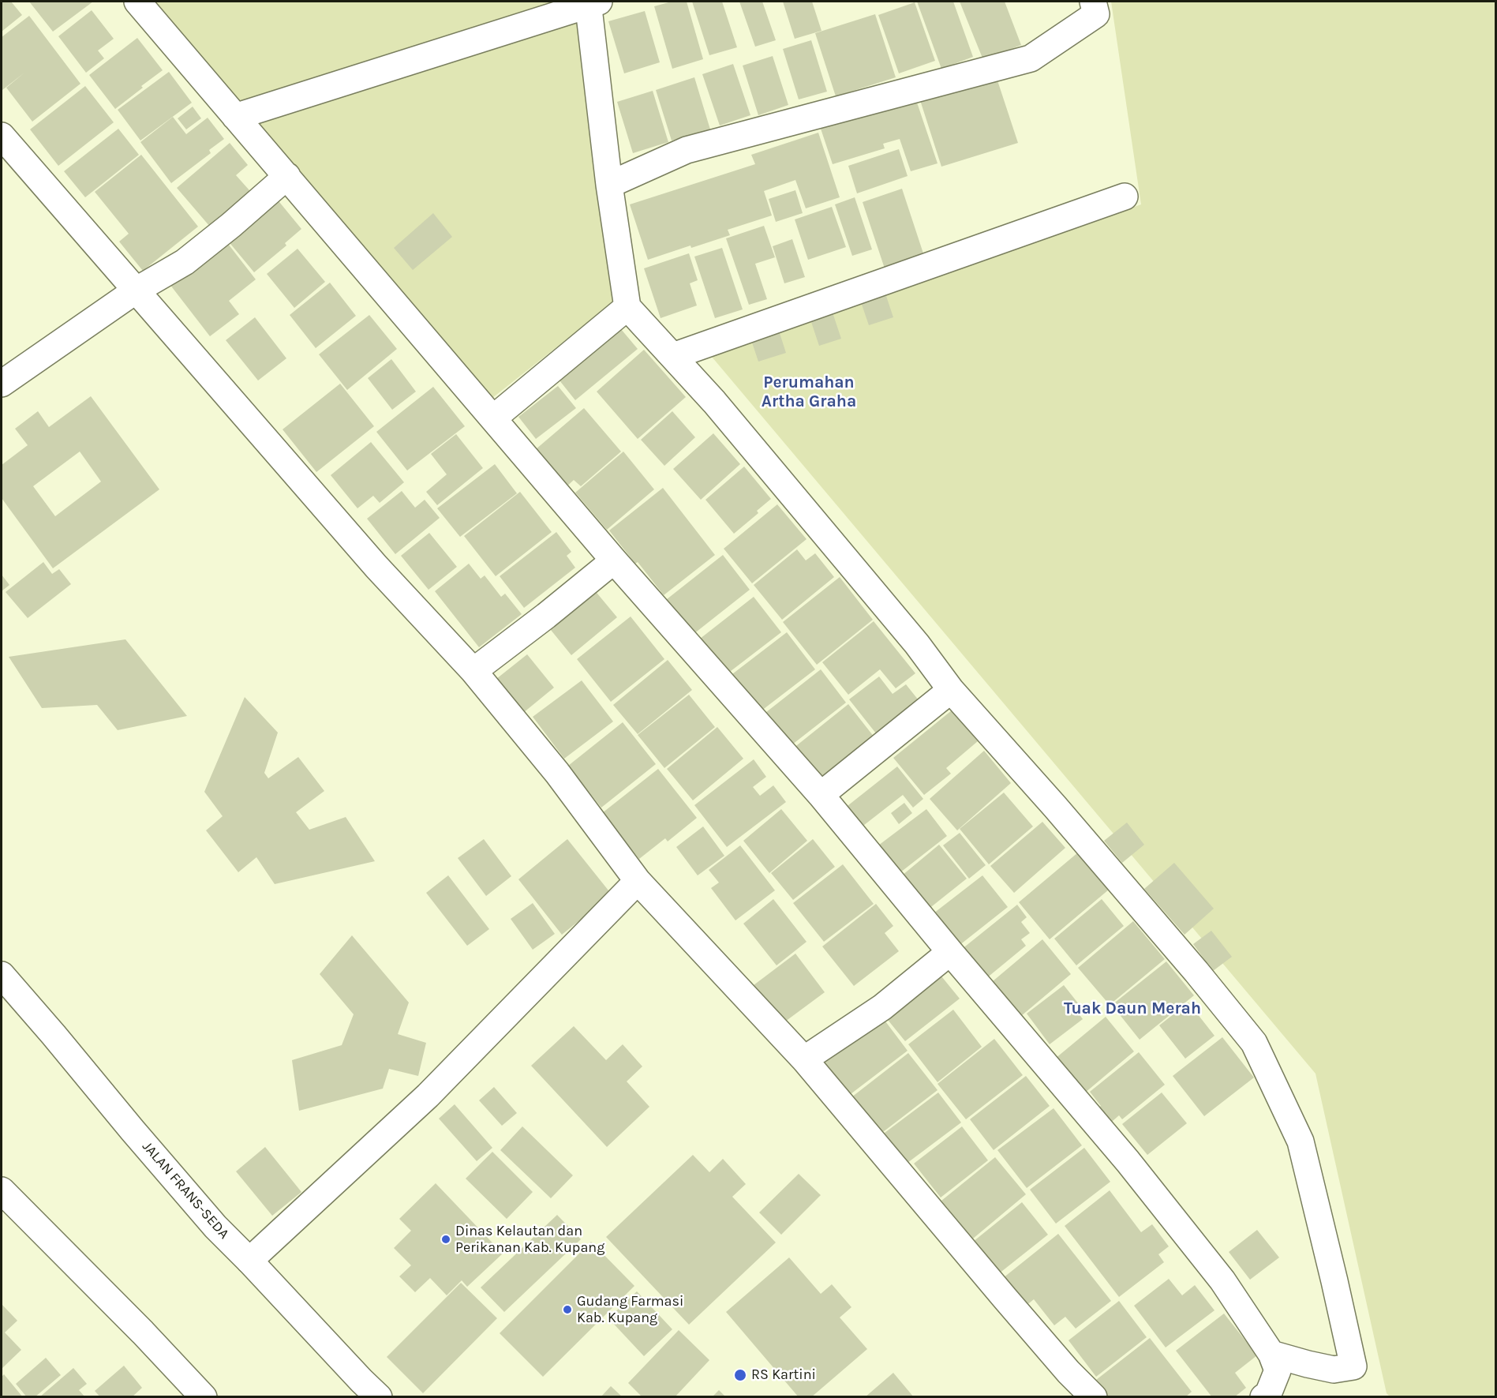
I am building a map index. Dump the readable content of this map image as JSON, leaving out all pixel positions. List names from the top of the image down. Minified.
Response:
{"streets":{"street":["JALAN FRANS-SEDA"]},"districts":["Perumahan Artha Graha","Tuak Daun Merah"],"places":["Dinas Kelautan dan Perikanan Kab. Kupang","Gudang Farmasi Kab. Kupang","RS Kartini"]}
